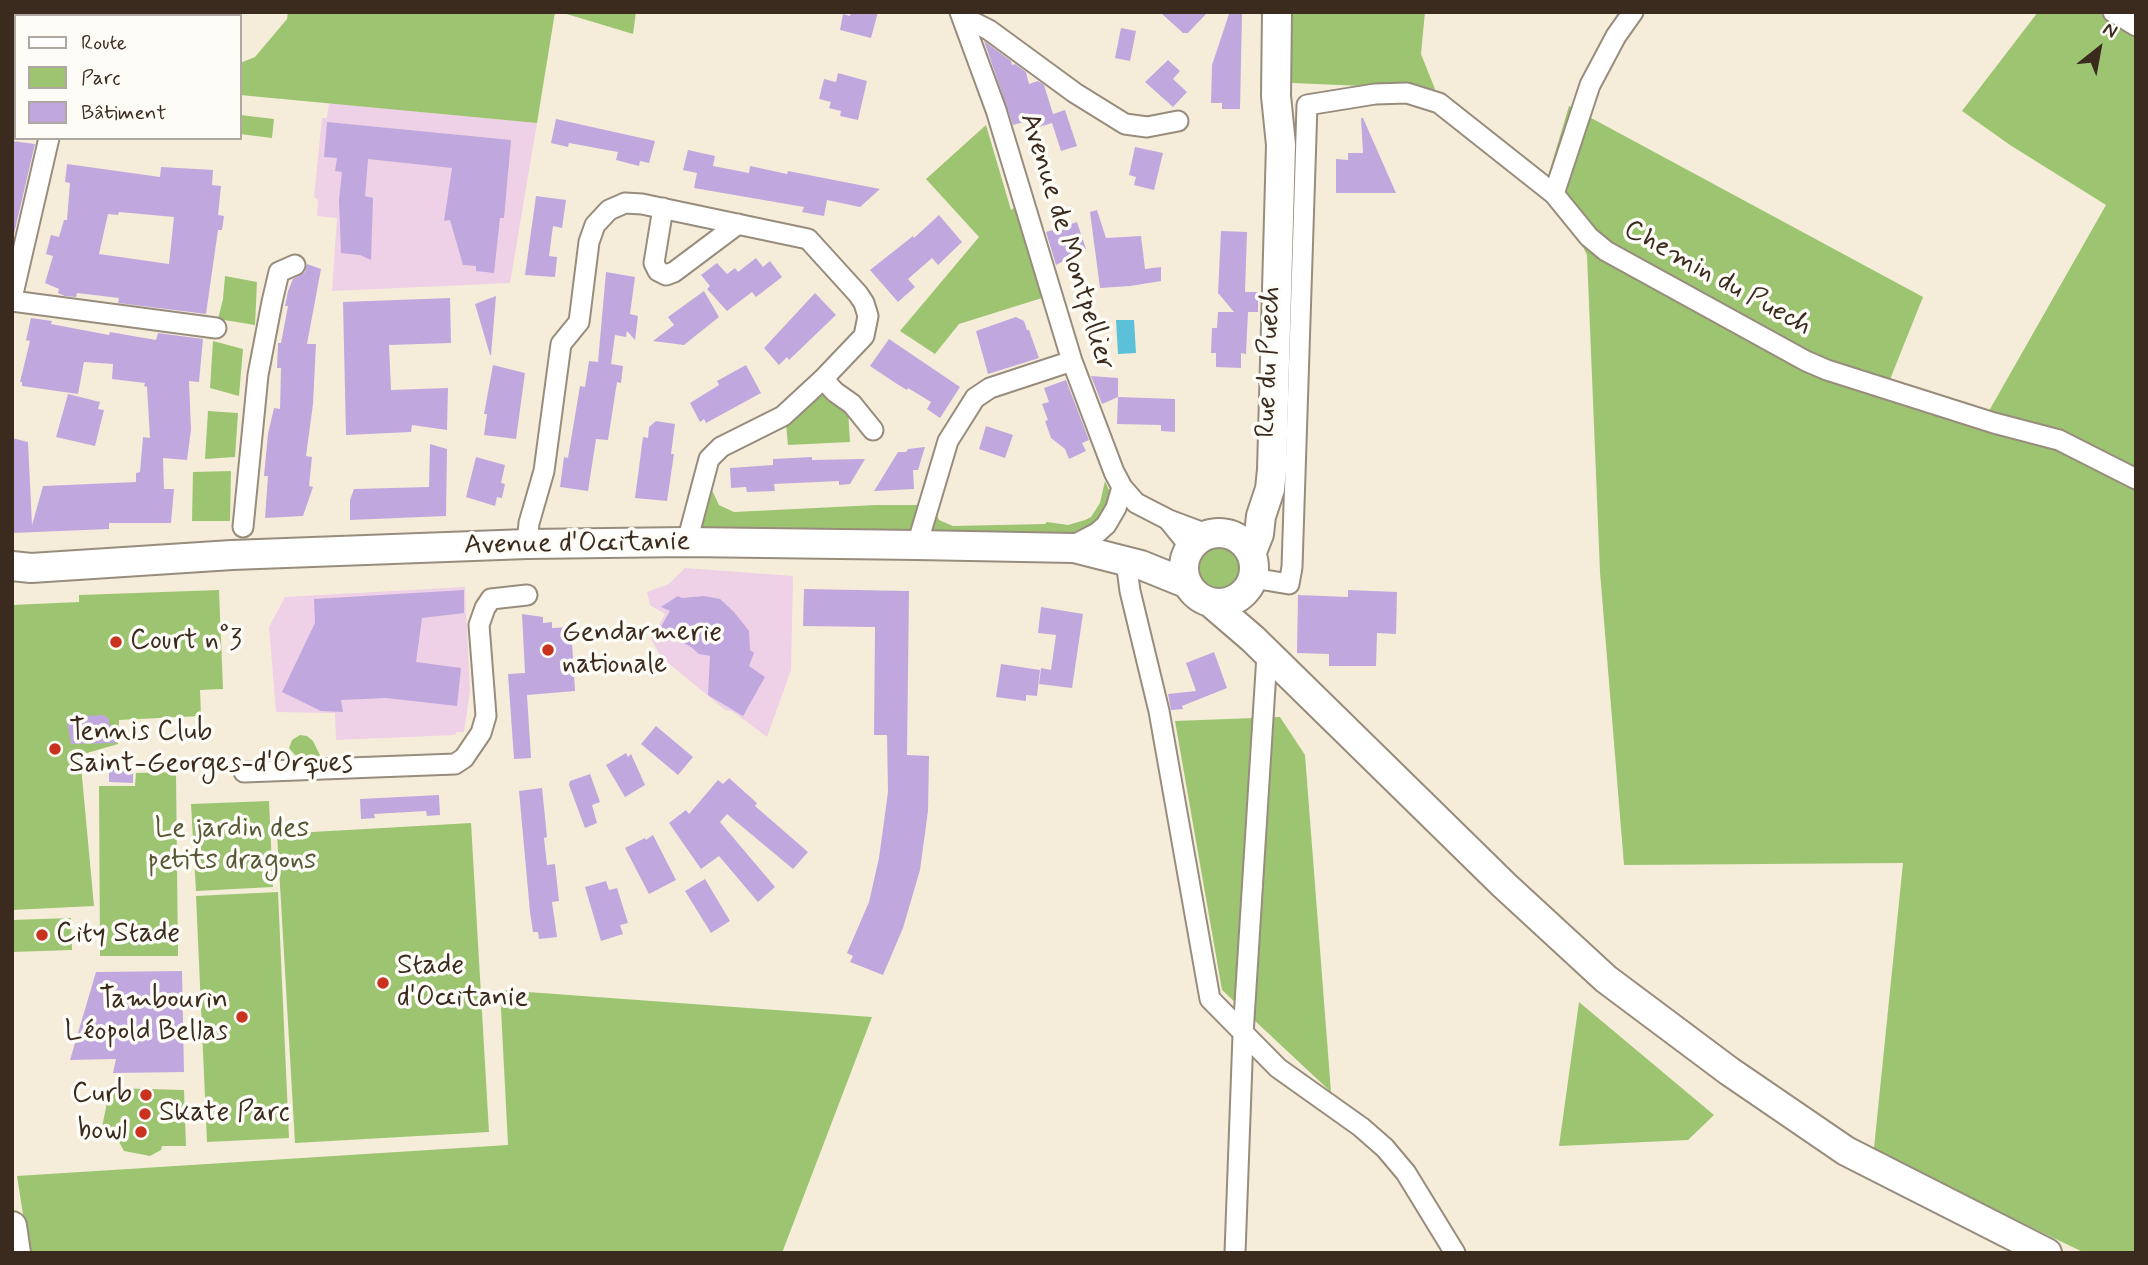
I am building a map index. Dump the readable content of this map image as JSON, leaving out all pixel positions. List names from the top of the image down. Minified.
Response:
{"streets":{"street":["Avenue de Montpellier","Chemin du Puech","Rue du Puech","Avenue d'Occitanie"]},"crossings":[["Avenue de Montpellier","Avenue d'Occitanie"],["Chemin du Puech","Rue du Puech"]],"parks":["Le jardin des petits dragons"],"places":["Court n°3","Gendarmerie nationale","Tennis Club Saint-Georges-d'Orques","City Stade","Stade d'Occitanie","Tambourin Léopold Bellas","Curb","Skate Parc","bowl"],"legend":["Route","Parc","Bâtiment"],"north":"top right"}
